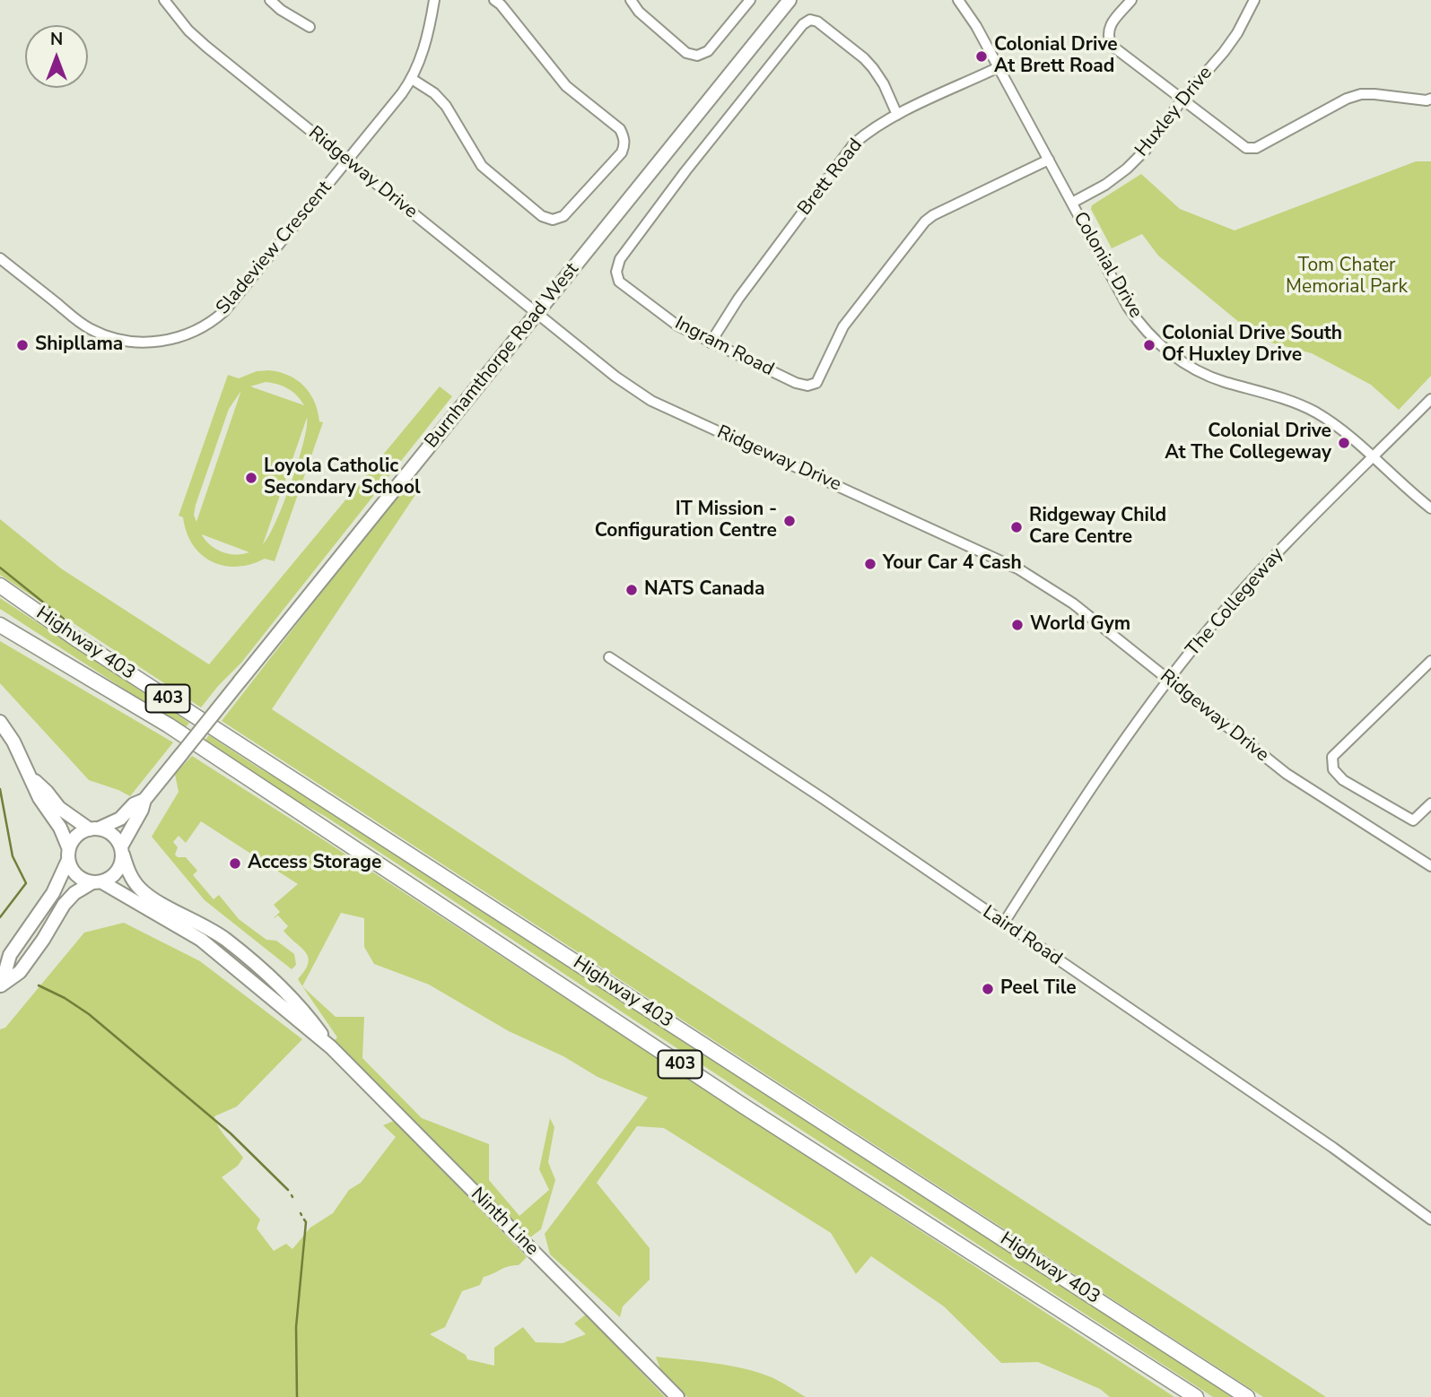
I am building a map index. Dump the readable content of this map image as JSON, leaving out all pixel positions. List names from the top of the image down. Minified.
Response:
{"streets":{"highway":["Highway 403","403"],"main road":["Burnhamthorpe Road West","Ninth Line"],"street":["Huxley Drive","Ridgeway Drive","Brett Road","Sladeview Crescent","Colonial Drive","Ingram Road","The Collegeway","Laird Road"]},"crossings":[["Huxley Drive","Colonial Drive"],["Ridgeway Drive","Sladeview Crescent"],["Ridgeway Drive","Burnhamthorpe Road West"],["Ridgeway Drive","The Collegeway"],["Brett Road","Colonial Drive"],["Brett Road","Ingram Road"],["Colonial Drive","Ingram Road"],["Colonial Drive","The Collegeway"],["Burnhamthorpe Road West","Ninth Line"],["The Collegeway","Laird Road"]],"parks":["Tom Chater Memorial Park"],"places":["Colonial Drive At Brett Road","Shipllama","Colonial Drive South Of Huxley Drive","Colonial Drive At The Collegeway","Loyola Catholic Secondary School","IT Mission - Configuration Centre","Ridgeway Child Care Centre","Your Car 4 Cash","NATS Canada","World Gym","Access Storage","Peel Tile"],"north":"top"}
